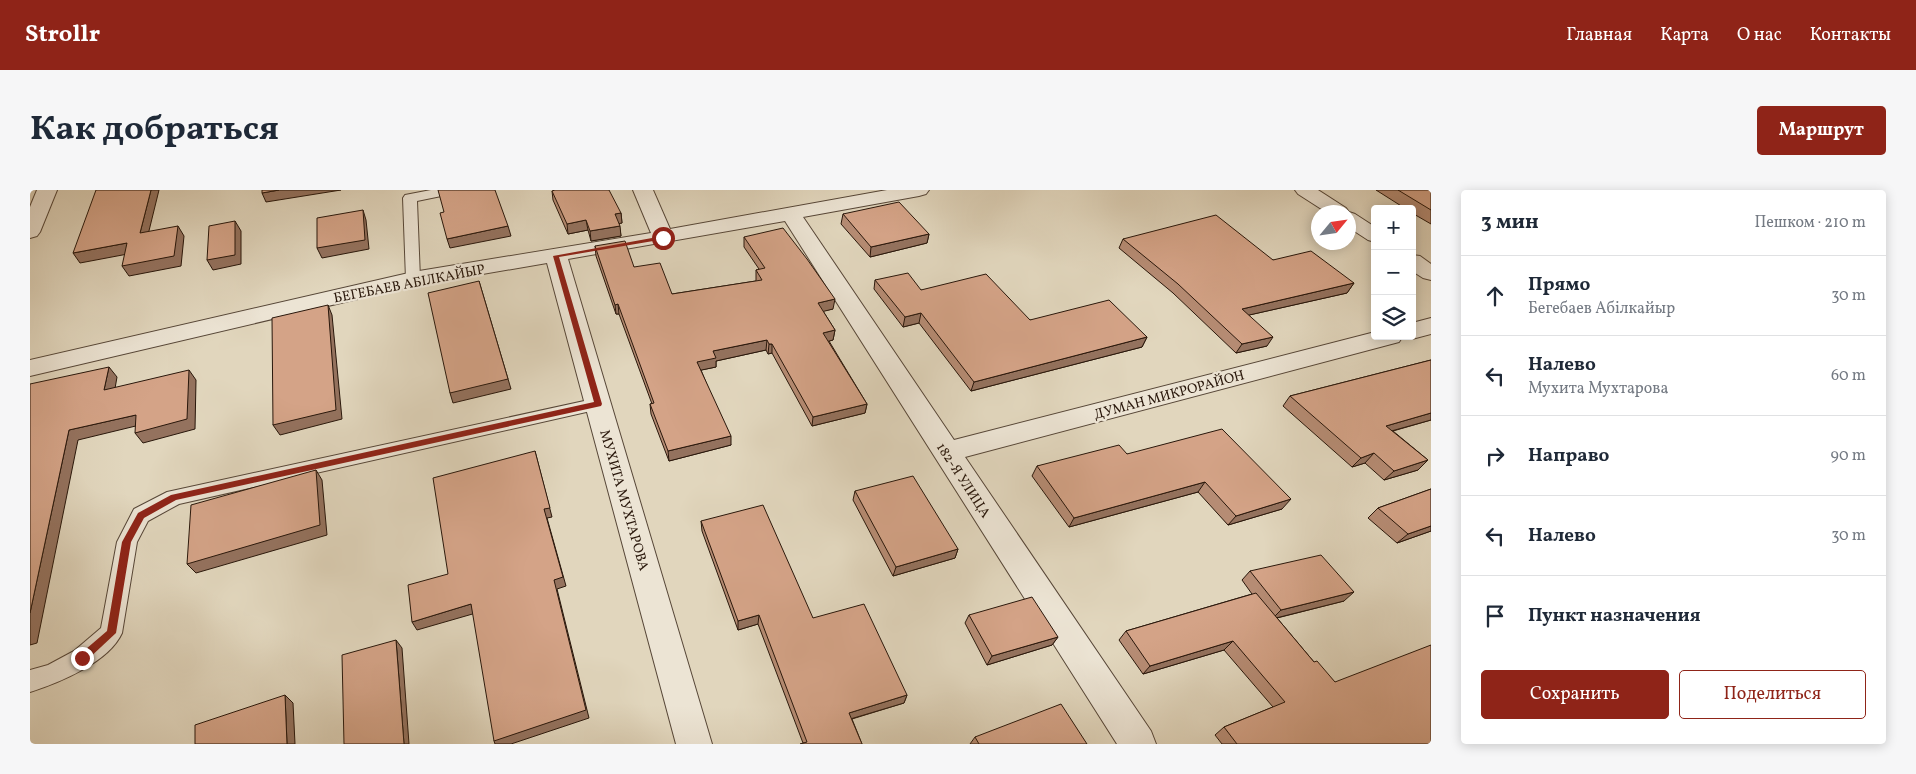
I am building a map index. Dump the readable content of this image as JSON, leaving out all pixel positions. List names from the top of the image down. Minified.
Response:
{"streets":{"street":["БЕГЕБАЕВ АБІЛКАЙЫР","ДУМАН МИКРОРАЙОН","182-Я УЛИЦА","МУХИТА МУХТАРОВА"]},"crossings":[["БЕГЕБАЕВ АБІЛКАЙЫР","182-Я УЛИЦА"],["БЕГЕБАЕВ АБІЛКАЙЫР","МУХИТА МУХТАРОВА"],["ДУМАН МИКРОРАЙОН","182-Я УЛИЦА"]],"north":"top right","page":{"header":"Strollr","nav":["Главная","Карта","О нас","Контакты"],"title":"Как добраться","buttons":["Маршрут",["Сохранить","Поделиться"]],"heading":["3 мин","Пешком · 210 m"],"map_buttons":["+","−"],"list":[["Прямо","Бегебаев Абілкайыр","30 m"],["Налево","Мухита Мухтарова","60 m"],["Направо","90 m"],["Налево","30 m"],"Пункт назначения"]}}
